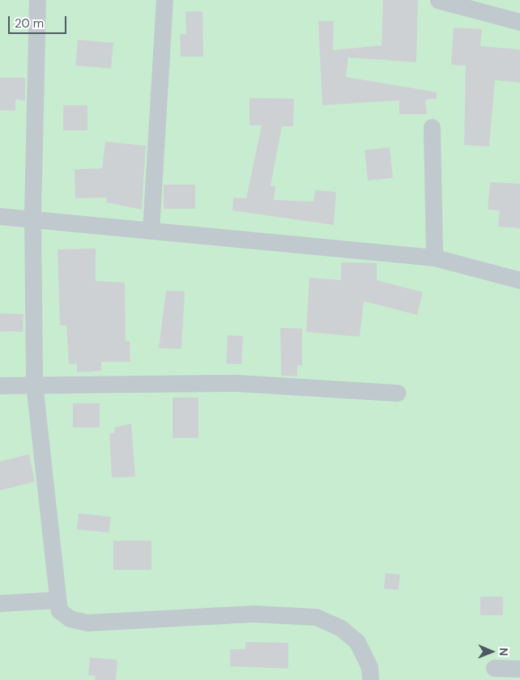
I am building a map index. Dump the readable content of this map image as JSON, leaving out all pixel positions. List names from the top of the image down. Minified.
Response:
{"scale_bar":"20 m","north":"right"}
